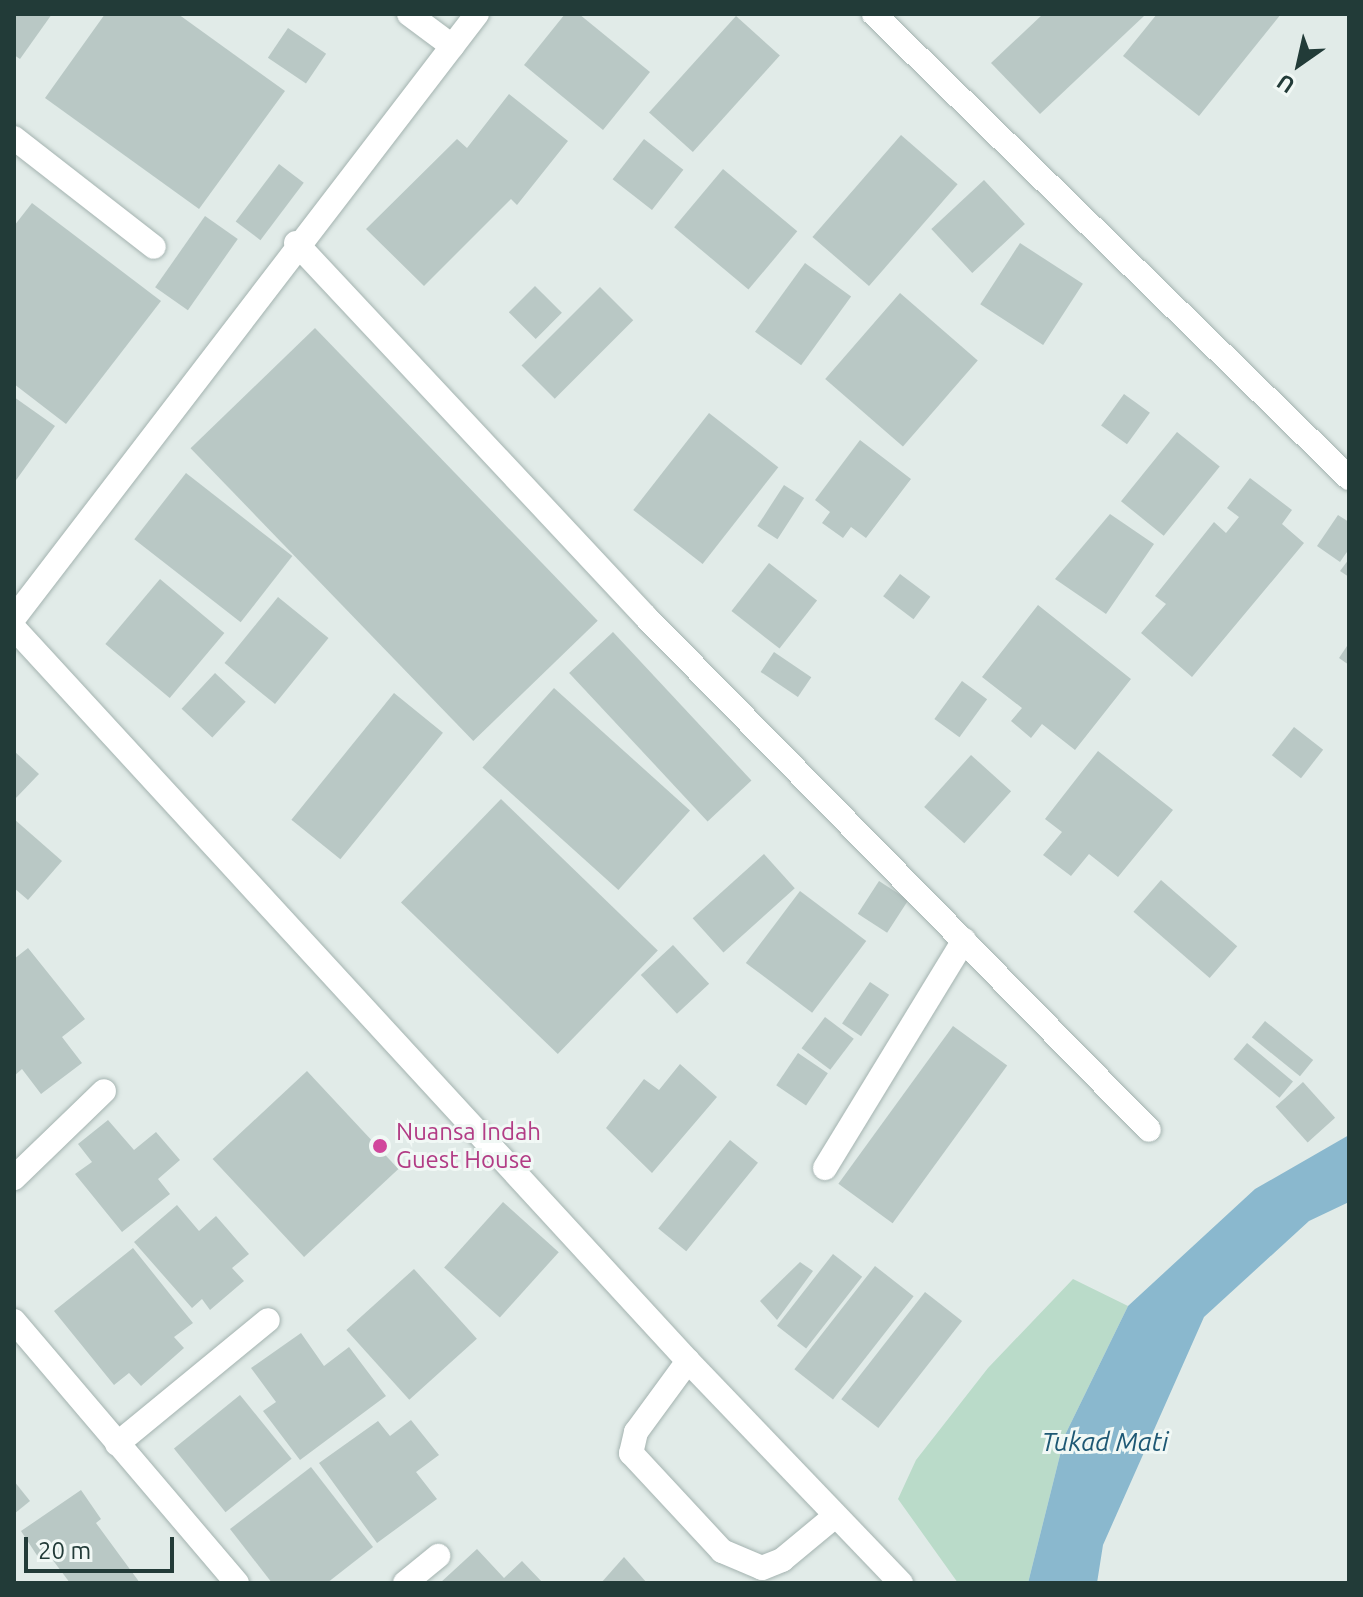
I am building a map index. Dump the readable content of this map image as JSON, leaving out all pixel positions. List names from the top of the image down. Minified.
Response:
{"water":["Tukad Mati"],"places":["Nuansa Indah Guest House"],"scale_bar":"20 m","north":"bottom left"}
